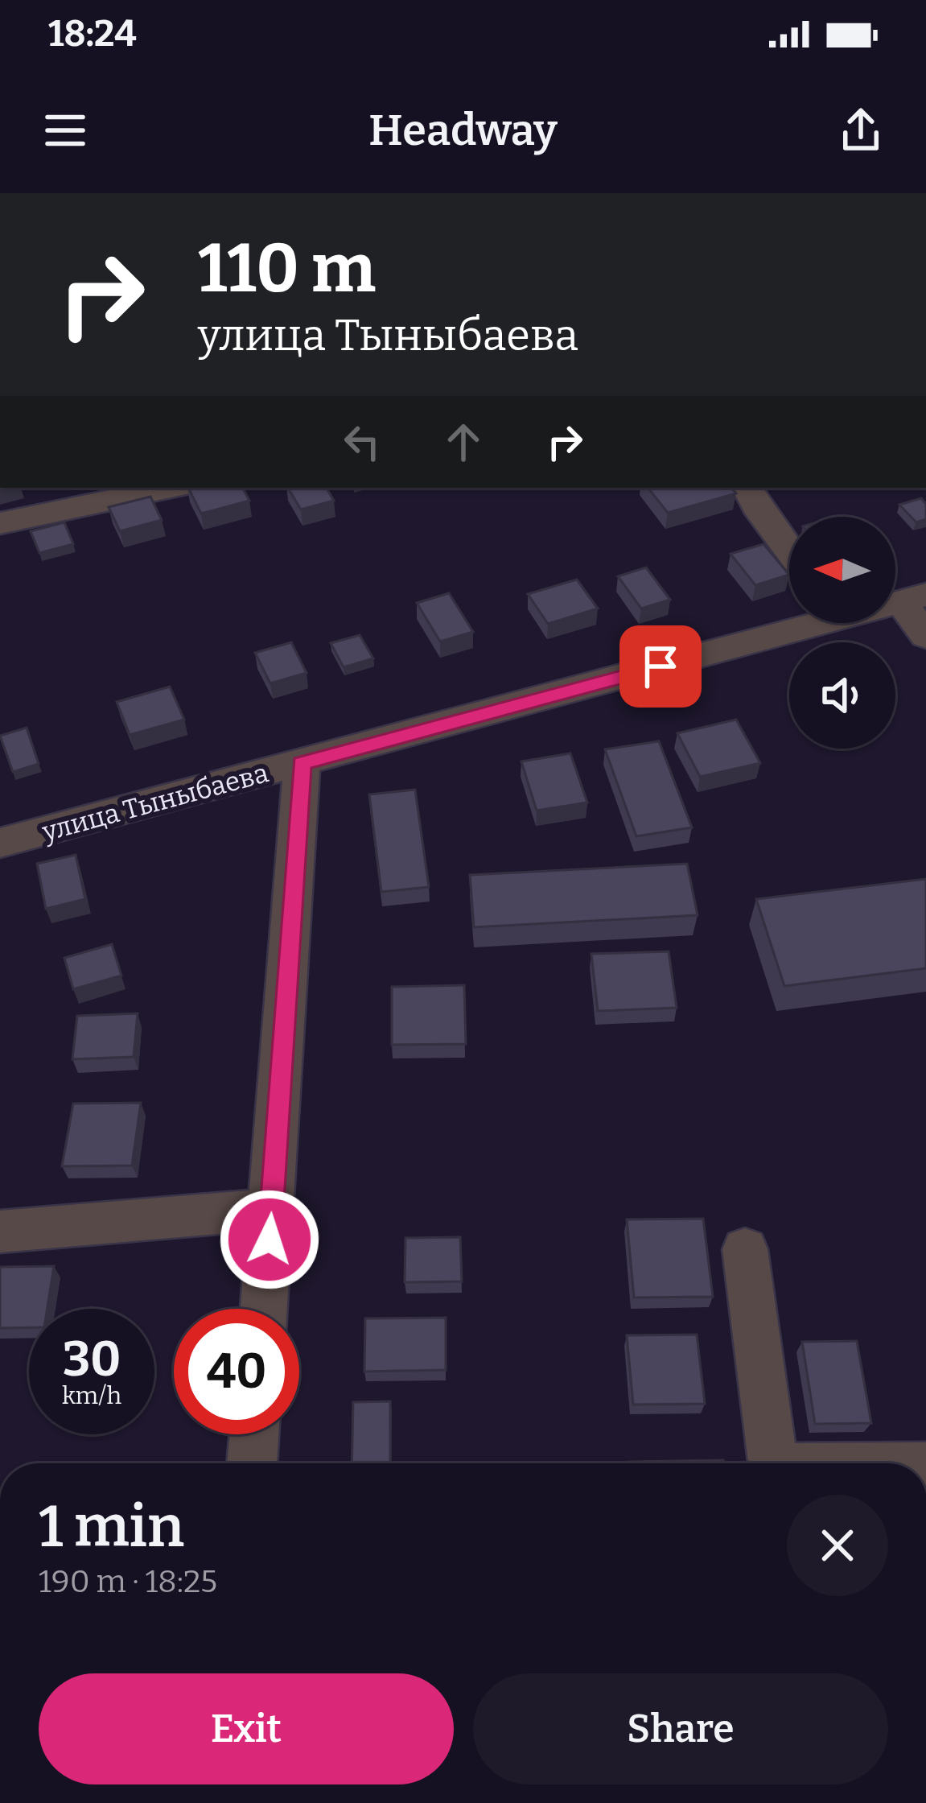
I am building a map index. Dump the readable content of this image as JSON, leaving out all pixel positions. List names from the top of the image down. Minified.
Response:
{"streets":{"street":["улица Тыныбаева"]},"north":"left","page":{"status":"18:24","header":"Headway","turn":["110 m","улица Тыныбаева"],"speed":"30 km/h","limit":"40","heading":["1 min","190 m · 18:25"],"buttons":["Exit","Share"]}}
